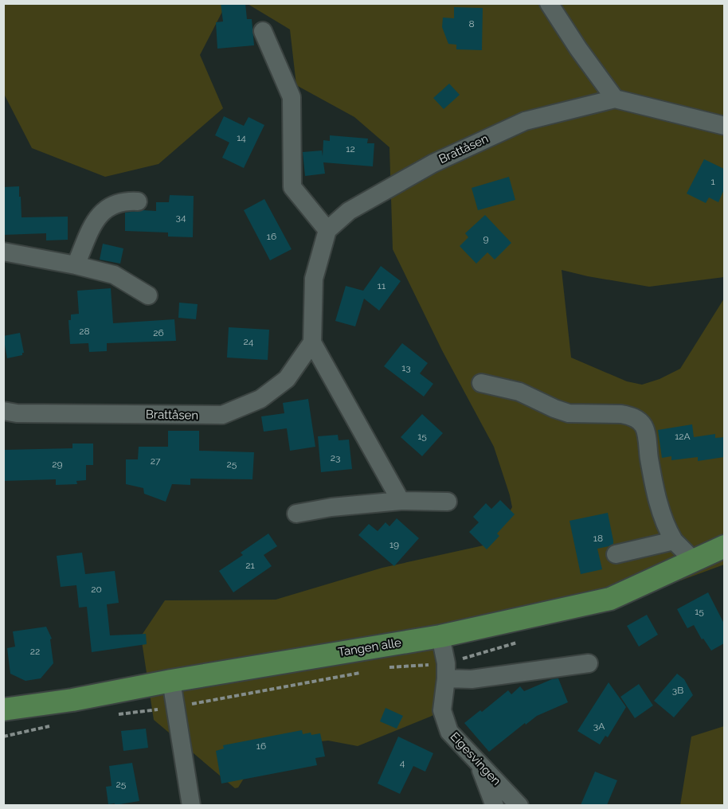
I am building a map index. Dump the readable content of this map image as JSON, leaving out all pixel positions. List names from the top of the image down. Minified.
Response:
{"streets":{"main road":["Tangen alle"],"street":["Brattåsen","Eigesvingen"]},"crossings":[["Tangen alle","Eigesvingen"]],"house_numbers":["8","14","12","1","34","16","9","11","28","26","24","13","15","12A","23","27","29","25","18","19","21","20","15","22","3B","3A","16","4","25"]}
